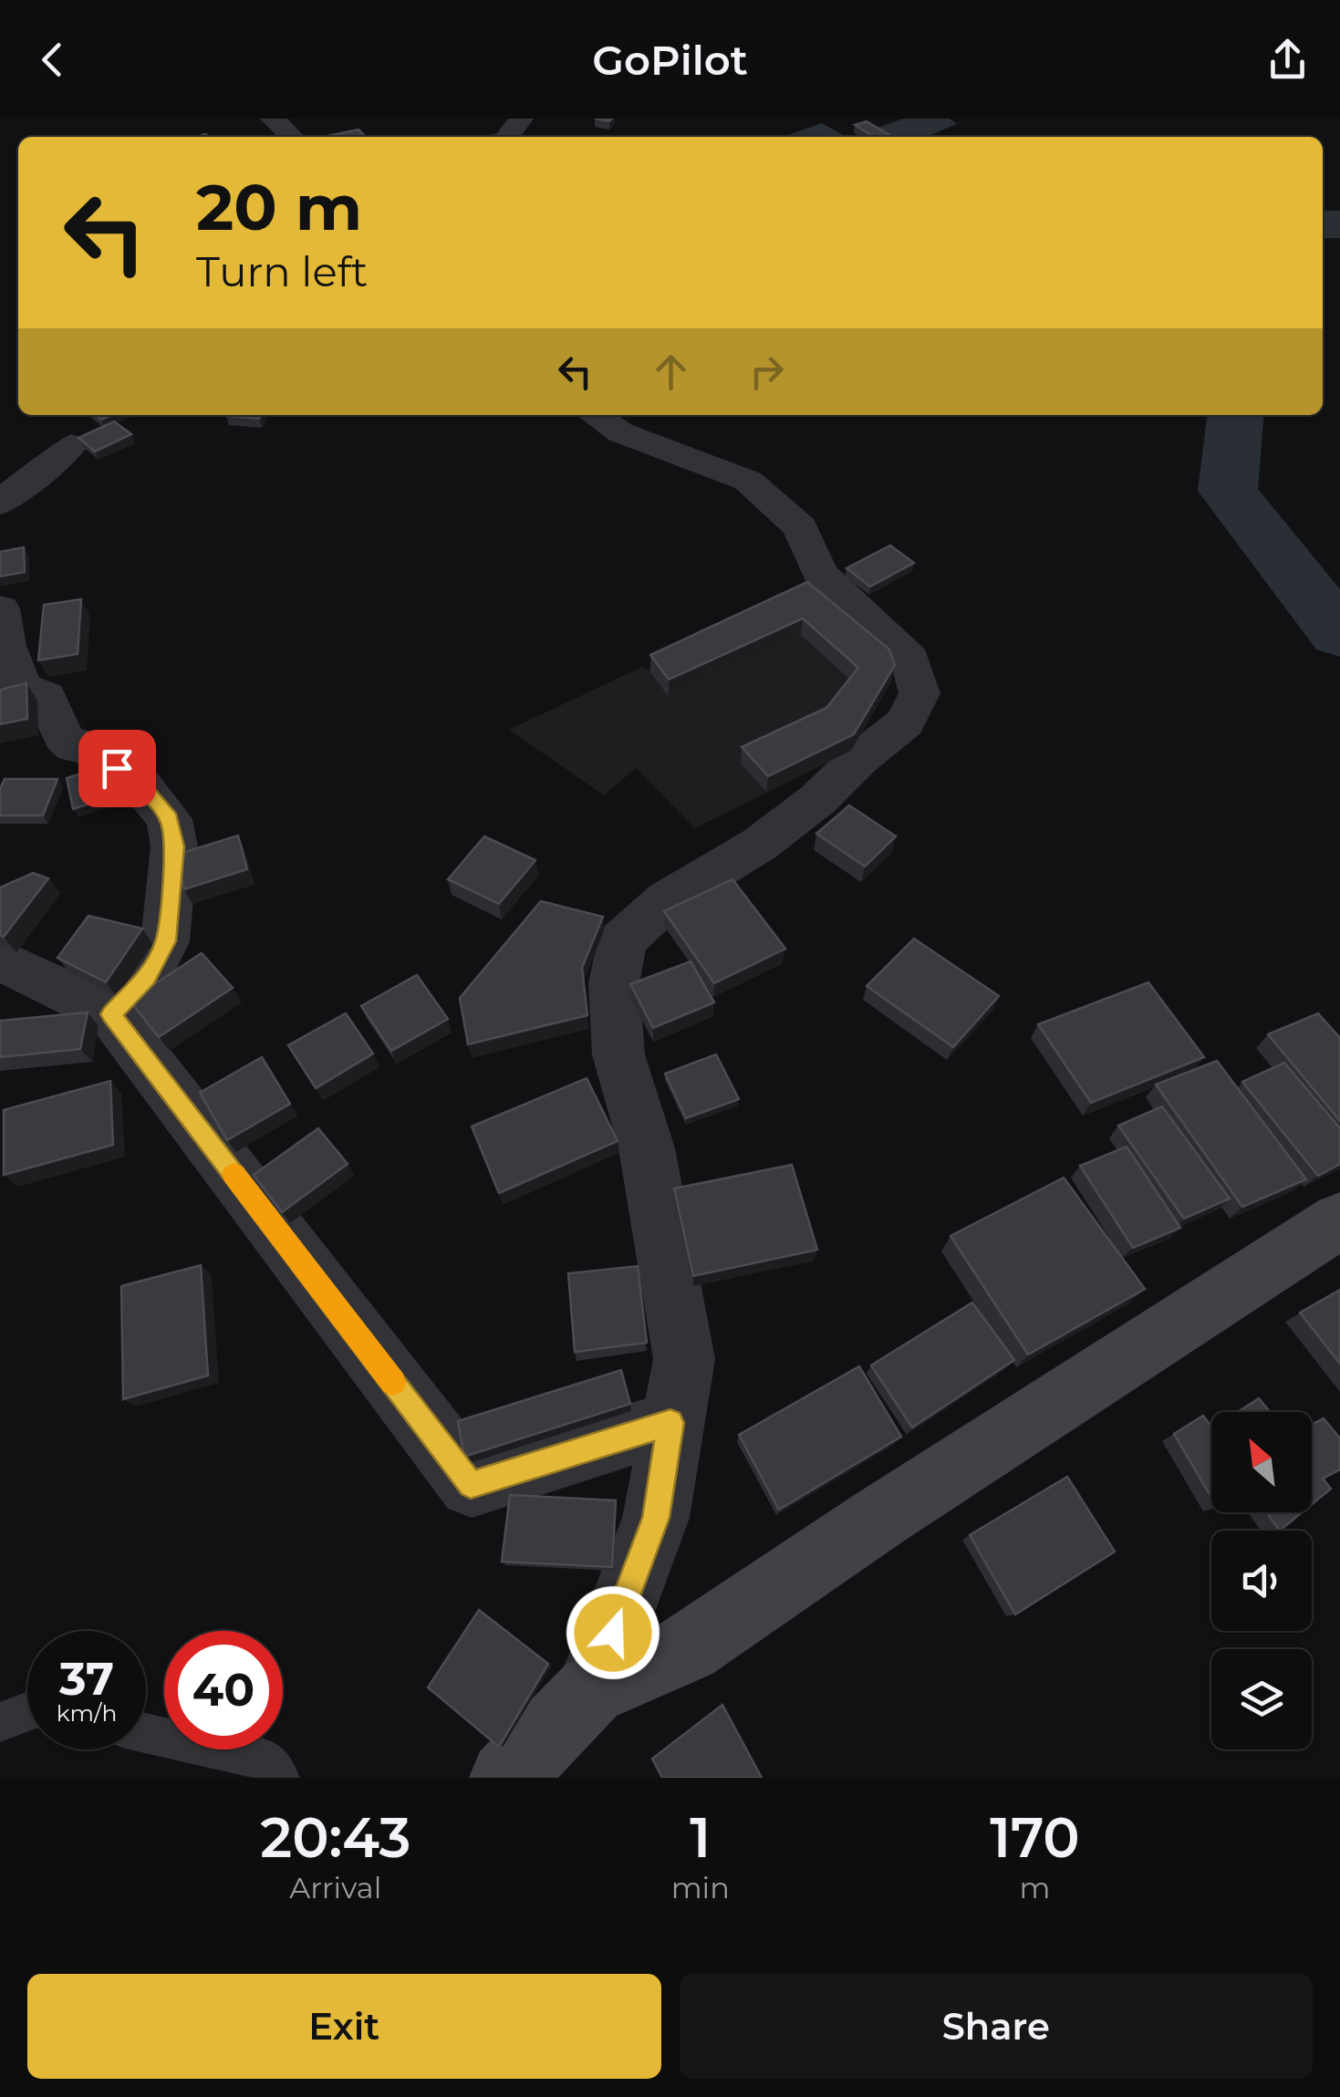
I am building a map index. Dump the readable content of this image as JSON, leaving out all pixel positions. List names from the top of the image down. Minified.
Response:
{"north":"top left","page":{"header":"GoPilot","turn":["20 m","Turn left"],"speed":"37 km/h","limit":"40","eta":["20:43","Arrival","1","min","170","m"],"buttons":["Exit","Share"]}}
